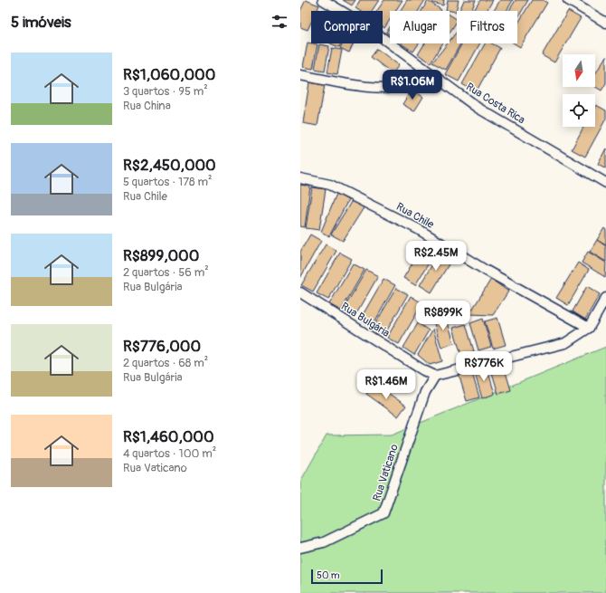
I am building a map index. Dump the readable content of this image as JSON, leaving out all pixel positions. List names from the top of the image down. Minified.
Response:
{"streets":{"street":["Rua Costa Rica","Rua Chile","Rua Bulgária","Rua Vaticano"]},"crossings":[["Rua Bulgária","Rua Vaticano"]],"scale_bar":"50 m","north":"bottom","page":{"heading":"5 imóveis","chip":["Comprar","Alugar","Filtros"],"list":[{"name":"R$1,060,000","note":"3 quartos · 95 m² · Rua China"},{"name":"R$2,450,000","note":"5 quartos · 178 m² · Rua Chile"},{"name":"R$899,000","note":"2 quartos · 56 m² · Rua Bulgária"},{"name":"R$776,000","note":"2 quartos · 68 m² · Rua Bulgária"},{"name":"R$1,460,000","note":"4 quartos · 100 m² · Rua Vaticano"}],"price":["R$1.06M","R$2.45M","R$899K","R$776K","R$1.46M"],"scale":"50 m"}}
